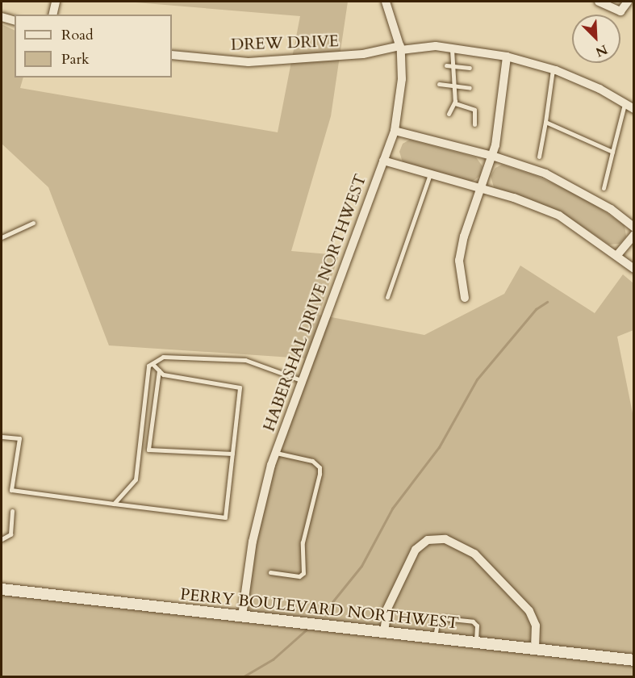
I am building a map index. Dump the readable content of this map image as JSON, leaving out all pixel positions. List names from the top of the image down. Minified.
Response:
{"streets":{"street":["DREW DRIVE","HABERSHAL DRIVE NORTHWEST","PERRY BOULEVARD NORTHWEST"]},"crossings":[["DREW DRIVE","HABERSHAL DRIVE NORTHWEST"],["HABERSHAL DRIVE NORTHWEST","PERRY BOULEVARD NORTHWEST"]],"legend":["Road","Park"],"north":"bottom right"}
